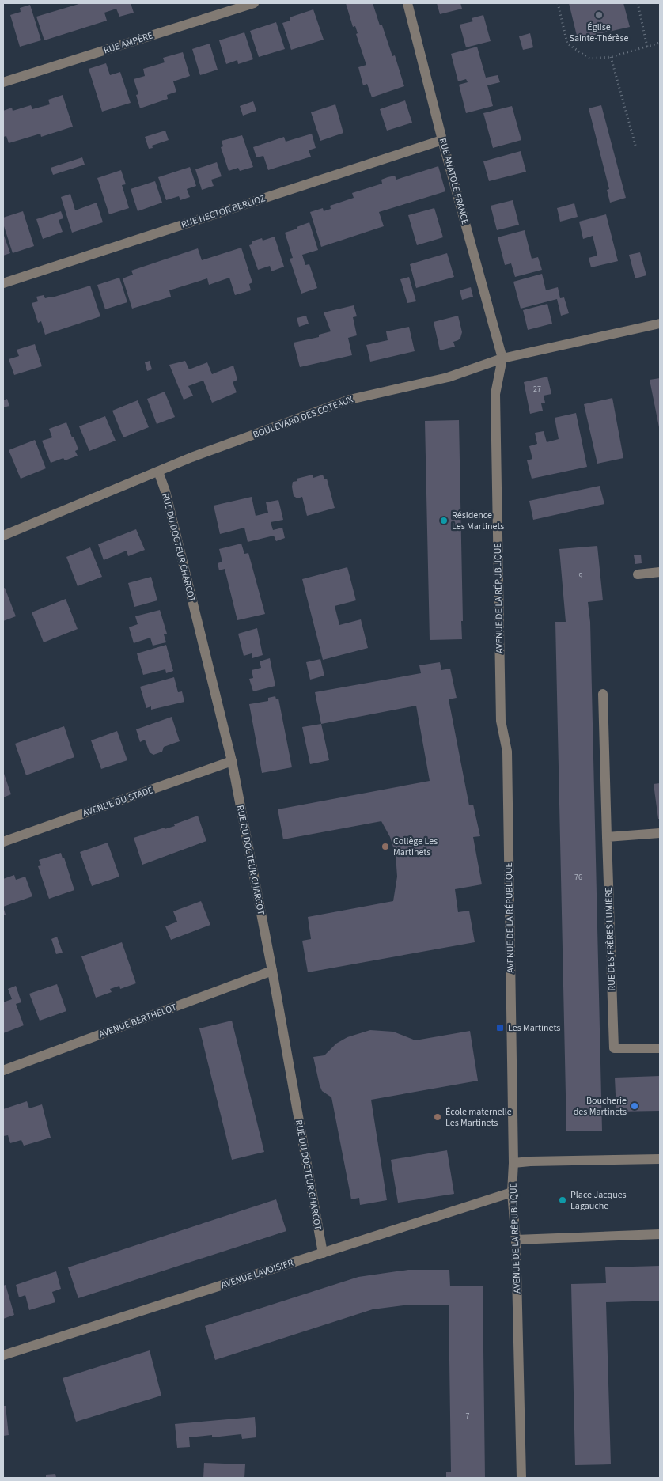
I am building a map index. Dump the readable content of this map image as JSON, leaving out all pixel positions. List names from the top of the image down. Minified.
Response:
{"streets":{"street":["RUE AMPÈRE","RUE ANATOLE FRANCE","RUE HECTOR BERLIOZ","BOULEVARD DES COTEAUX","RUE DU DOCTEUR CHARCOT","AVENUE DE LA RÉPUBLIQUE","AVENUE DU STADE","RUE DES FRÈRES LUMIÈRE","AVENUE BERTHELOT","AVENUE LAVOISIER"]},"crossings":[["RUE ANATOLE FRANCE","RUE HECTOR BERLIOZ"],["RUE ANATOLE FRANCE","BOULEVARD DES COTEAUX"],["RUE ANATOLE FRANCE","AVENUE DE LA RÉPUBLIQUE"],["BOULEVARD DES COTEAUX","RUE DU DOCTEUR CHARCOT"],["BOULEVARD DES COTEAUX","AVENUE DE LA RÉPUBLIQUE"],["RUE DU DOCTEUR CHARCOT","AVENUE DU STADE"],["RUE DU DOCTEUR CHARCOT","AVENUE BERTHELOT"],["RUE DU DOCTEUR CHARCOT","AVENUE LAVOISIER"],["AVENUE DE LA RÉPUBLIQUE","AVENUE LAVOISIER"]],"places":{"other":["Église Sainte-Thérèse","Résidence Les Martinets","Collège Les Martinets","Boucherie des Martinets","École maternelle Les Martinets","Place Jacques Lagauche"],"transit":["Les Martinets"]},"house_numbers":["27","9","76","7"]}
